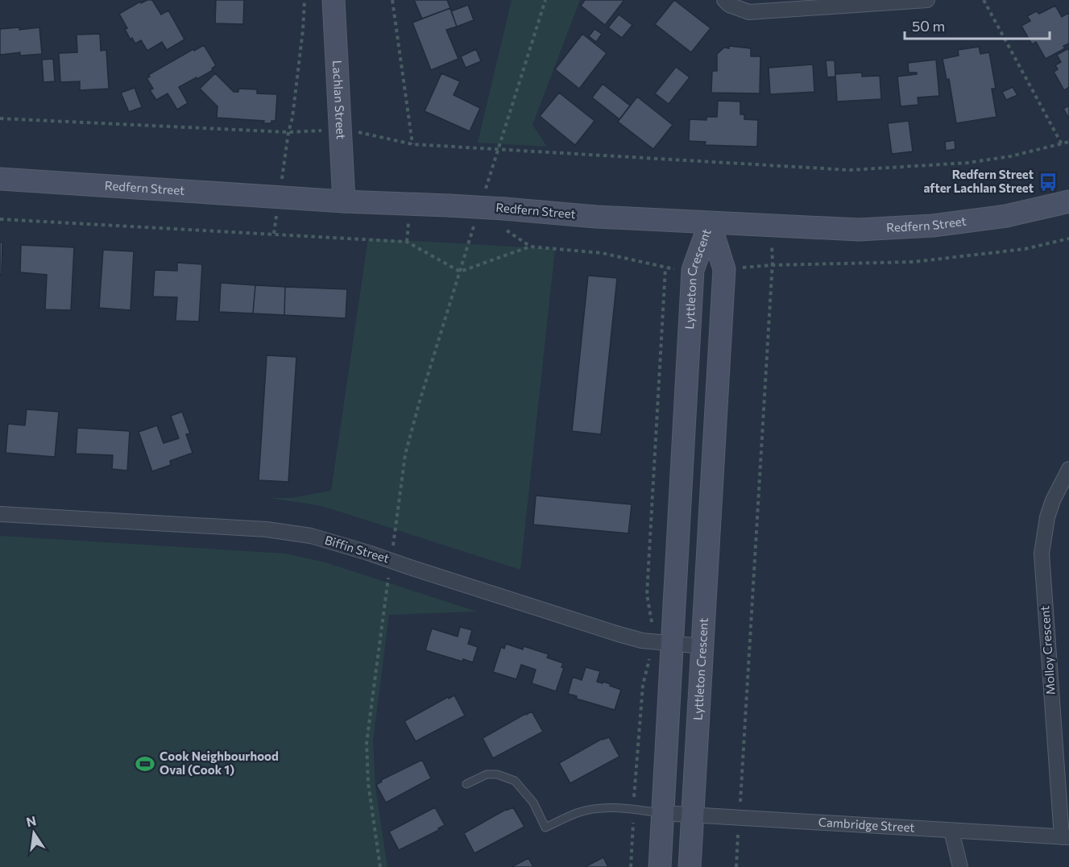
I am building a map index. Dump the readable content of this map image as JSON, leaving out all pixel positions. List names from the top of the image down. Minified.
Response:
{"streets":{"street":["Lachlan Street","Redfern Street","Lyttleton Crescent","Biffin Street","Molloy Crescent","Cambridge Street"]},"crossings":[["Lachlan Street","Redfern Street"],["Redfern Street","Lyttleton Crescent"],["Lyttleton Crescent","Biffin Street"],["Lyttleton Crescent","Cambridge Street"],["Molloy Crescent","Cambridge Street"]],"places":{"bus stop":["Redfern Street after Lachlan Street"],"sports":["Cook Neighbourhood Oval (Cook 1)"]},"scale_bar":"50 m","north":"top"}
